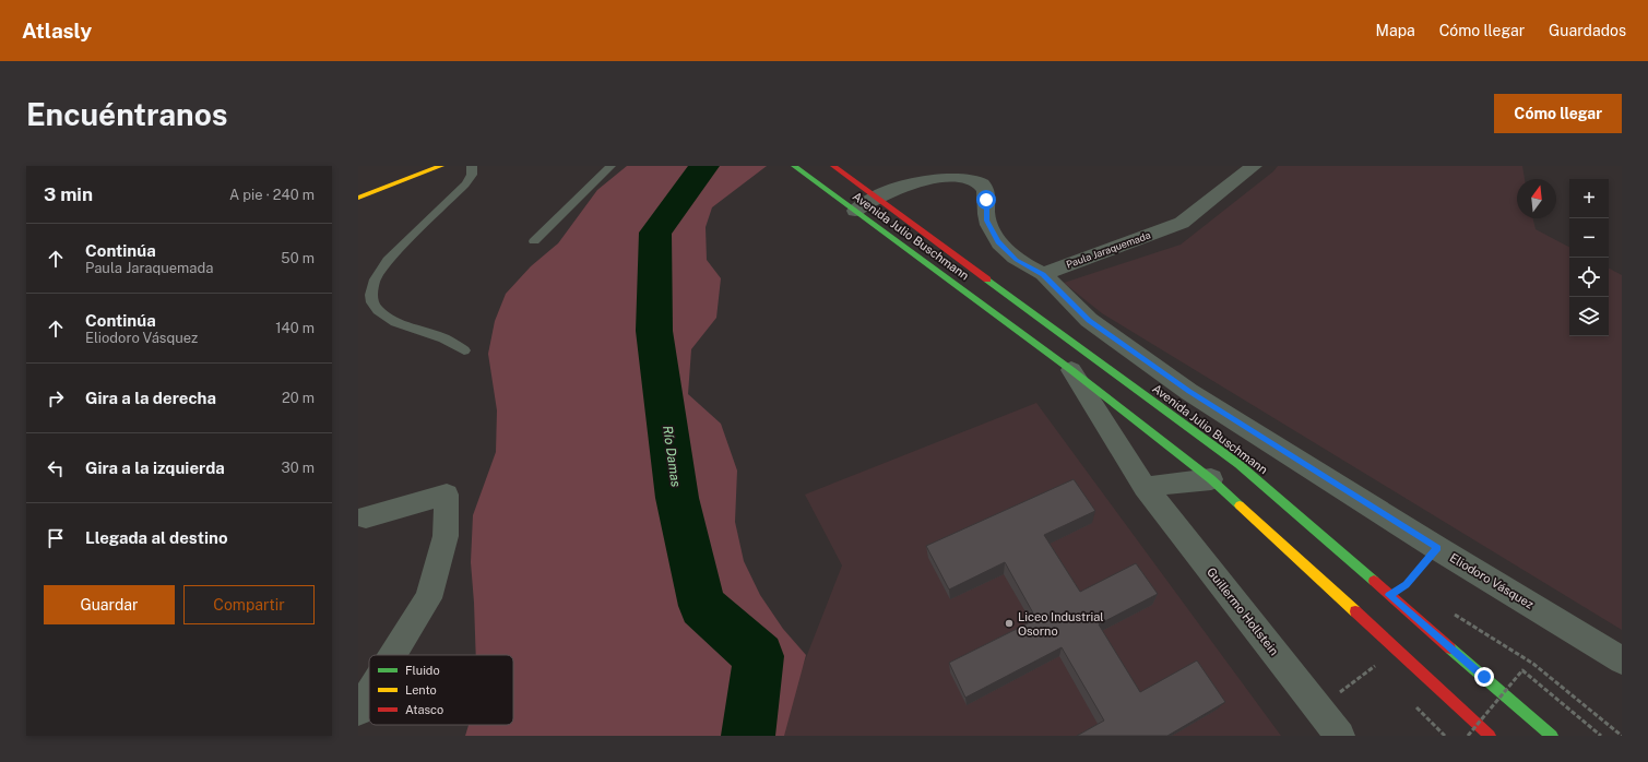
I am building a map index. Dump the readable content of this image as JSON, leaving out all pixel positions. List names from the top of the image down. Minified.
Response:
{"streets":{"main road":["Avenida Julio Buschmann"],"street":["Paula Jaraquemada","Eliodoro Vásquez","Guillermo Hollstein"]},"crossings":[["Avenida Julio Buschmann","Guillermo Hollstein"],["Paula Jaraquemada","Eliodoro Vásquez"]],"water":["Río Damas"],"places":["Liceo Industrial Osorno"],"legend":["Fluido","Lento","Atasco"],"north":"top","page":{"header":"Atlasly","nav":["Mapa","Cómo llegar","Guardados"],"buttons":["Cómo llegar",["Guardar","Compartir"]],"title":"Encuéntranos","heading":["3 min","A pie · 240 m"],"map_buttons":["+","−"],"list":[["Continúa","Paula Jaraquemada","50 m"],["Continúa","Eliodoro Vásquez","140 m"],["Gira a la derecha","20 m"],["Gira a la izquierda","30 m"],"Llegada al destino"]}}
